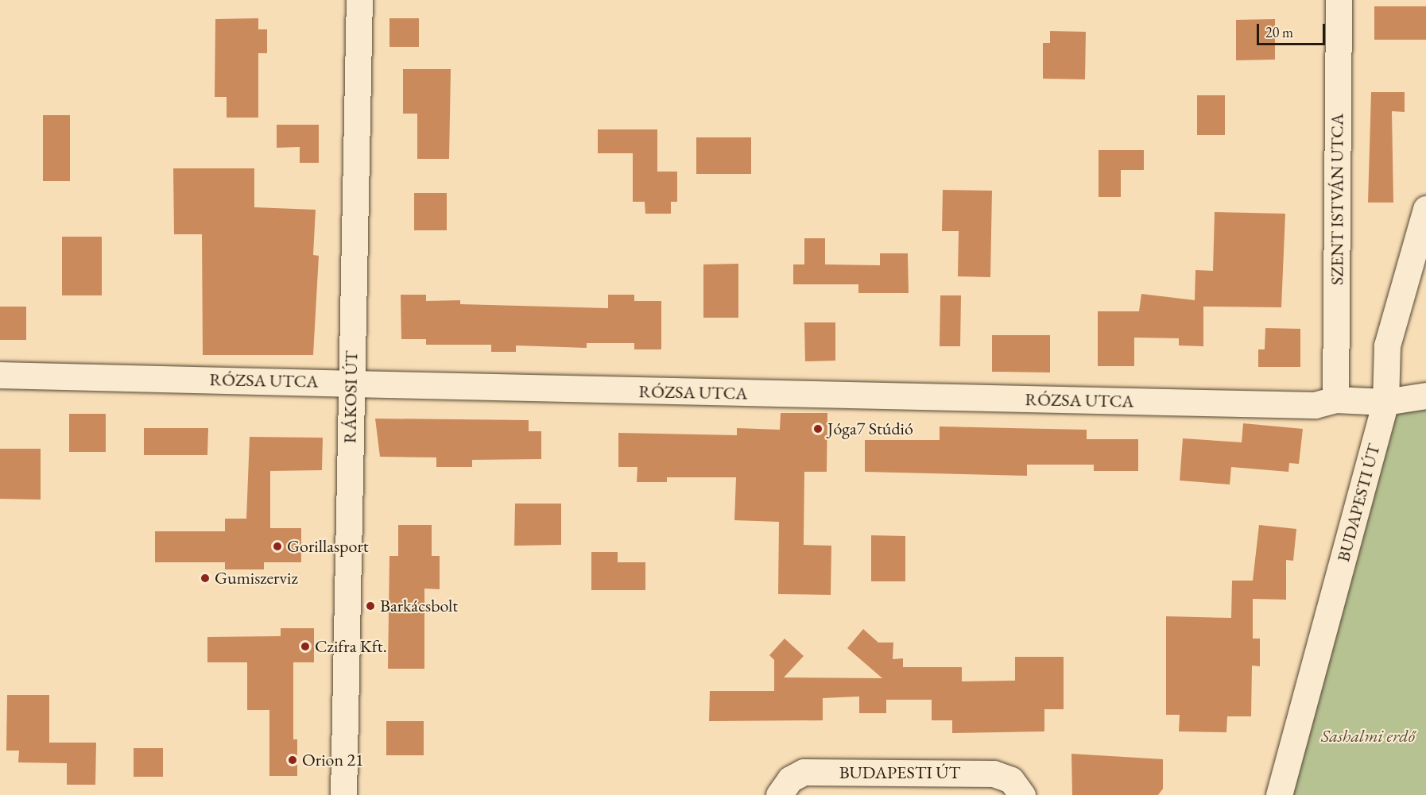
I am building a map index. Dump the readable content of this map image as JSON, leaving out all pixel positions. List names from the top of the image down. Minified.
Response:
{"streets":{"street":["SZENT ISTVÁN UTCA","RÓZSA UTCA","RÁKOSI ÚT","BUDAPESTI ÚT"]},"crossings":[["SZENT ISTVÁN UTCA","RÓZSA UTCA"],["RÓZSA UTCA","RÁKOSI ÚT"],["RÓZSA UTCA","BUDAPESTI ÚT"]],"parks":["Sashalmi erdő"],"places":["Jóga7 Stúdió","Gorillasport","Gumiszerviz","Barkácsbolt","Czifra Kft.","Orion 21"],"scale_bar":"20 m"}
